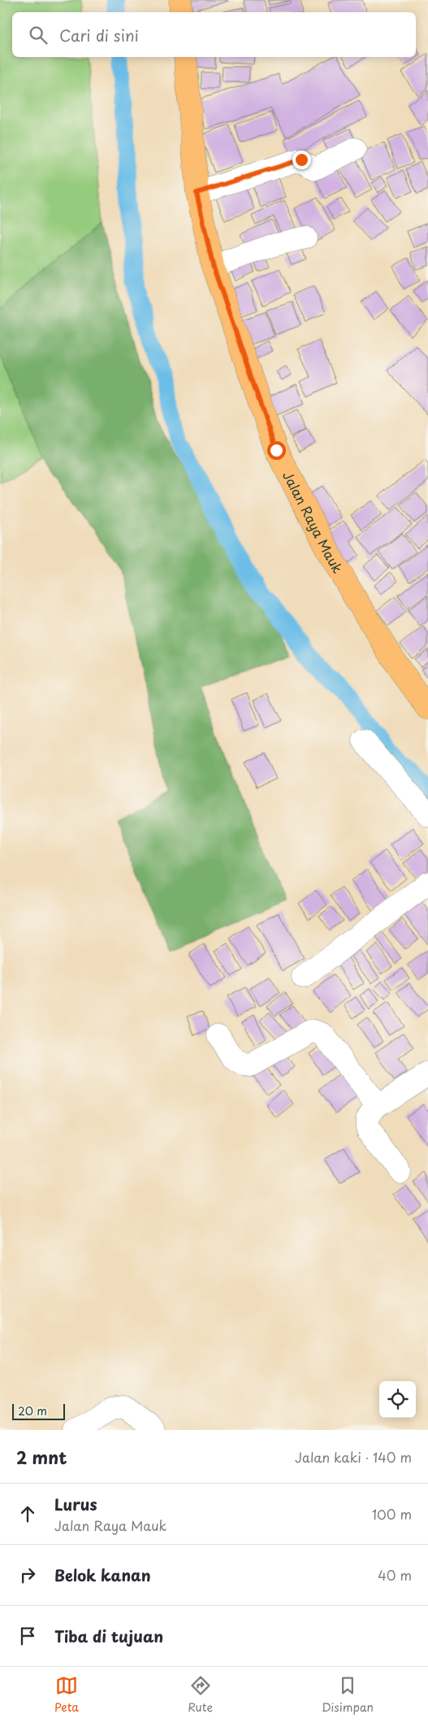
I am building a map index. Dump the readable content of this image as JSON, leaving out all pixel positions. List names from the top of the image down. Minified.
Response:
{"streets":{"main road":["Jalan Raya Mauk"]},"scale_bar":"20 m","page":{"search":"Cari di sini","scale":"20 m","heading":["2 mnt","Jalan kaki · 140 m"],"list":[["Lurus","Jalan Raya Mauk","100 m"],["Belok kanan","40 m"],"Tiba di tujuan"],"nav":["Peta","Rute","Disimpan"]}}
